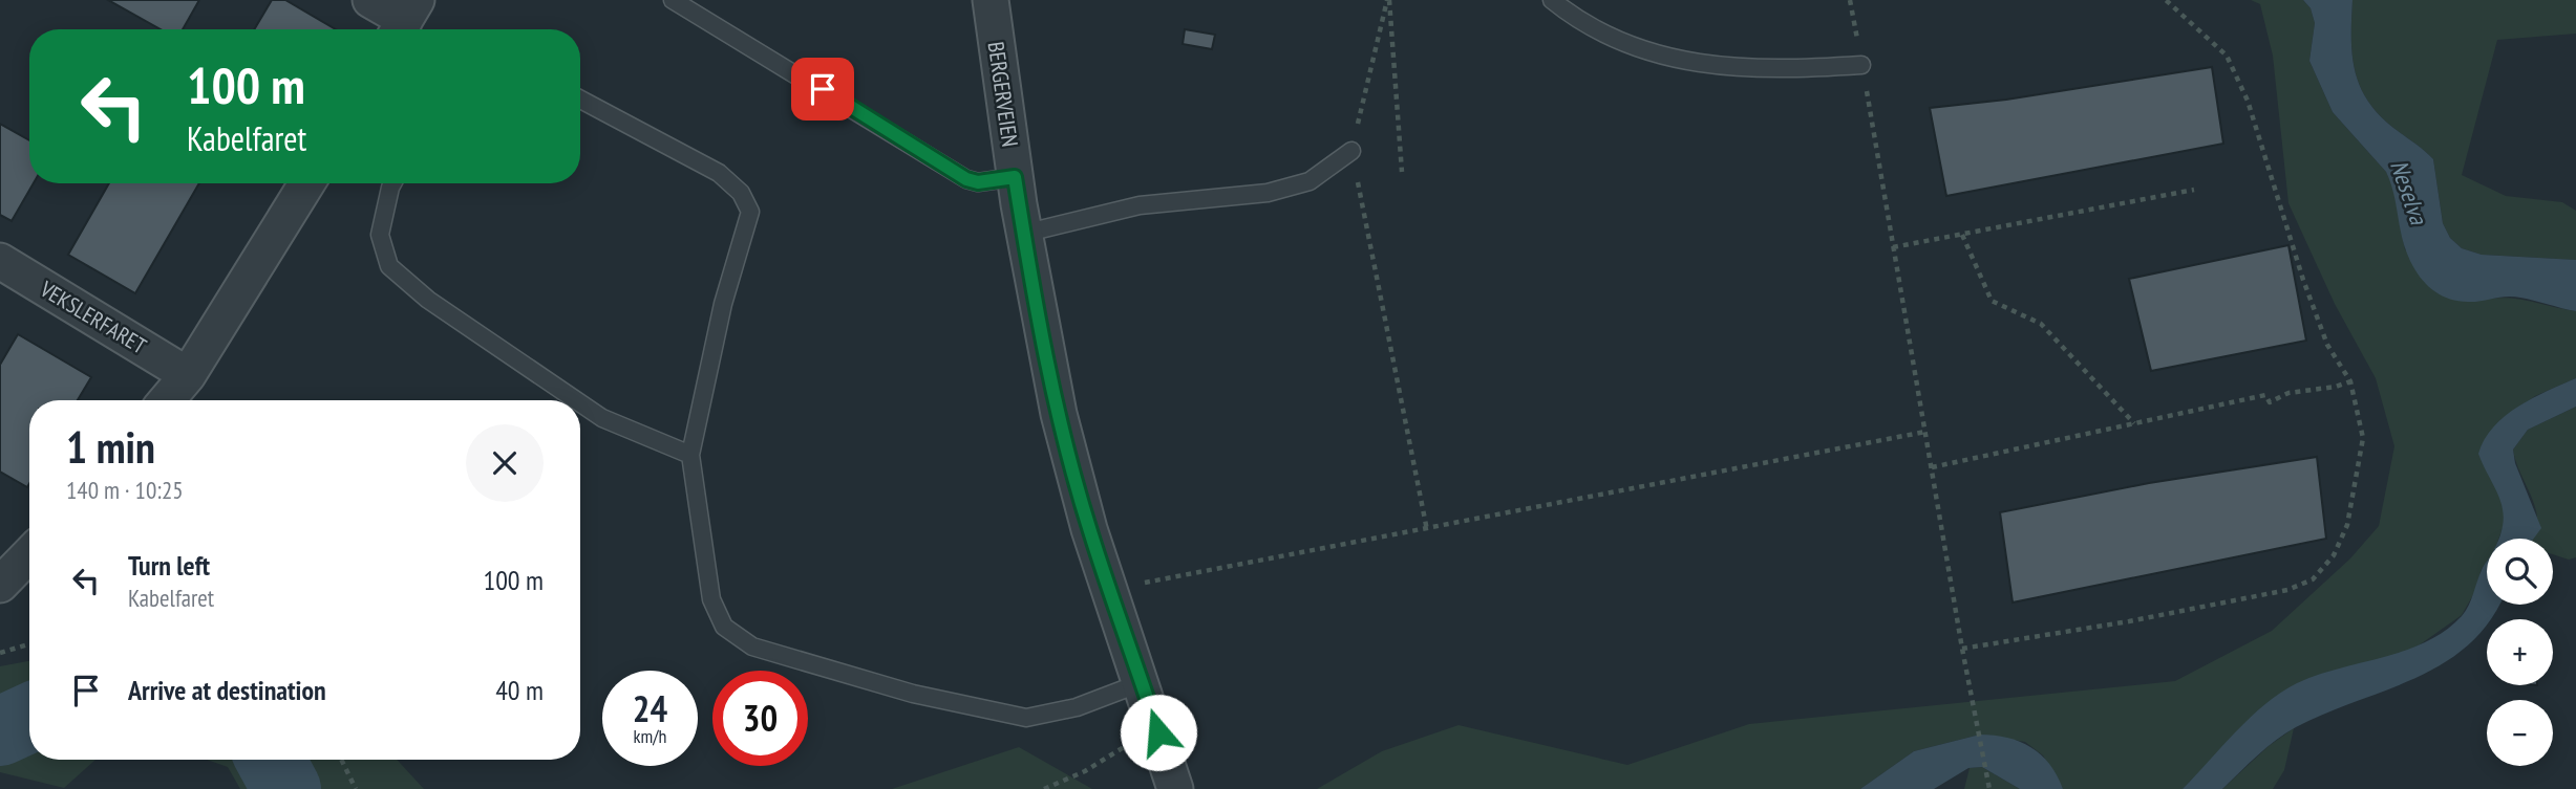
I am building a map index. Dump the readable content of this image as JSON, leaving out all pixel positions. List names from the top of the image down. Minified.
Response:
{"streets":{"street":["BERGERVEIEN","VEKSLERFARET"]},"water":["Neselva"],"page":{"turn":["100 m","Kabelfaret"],"heading":["1 min","140 m · 10:25"],"list":[{"name":"Turn left","note":"Kabelfaret","value":"100 m"},{"name":"Arrive at destination","value":"40 m"}],"map_buttons":["+","−"],"speed":"24 km/h","limit":"30"}}
